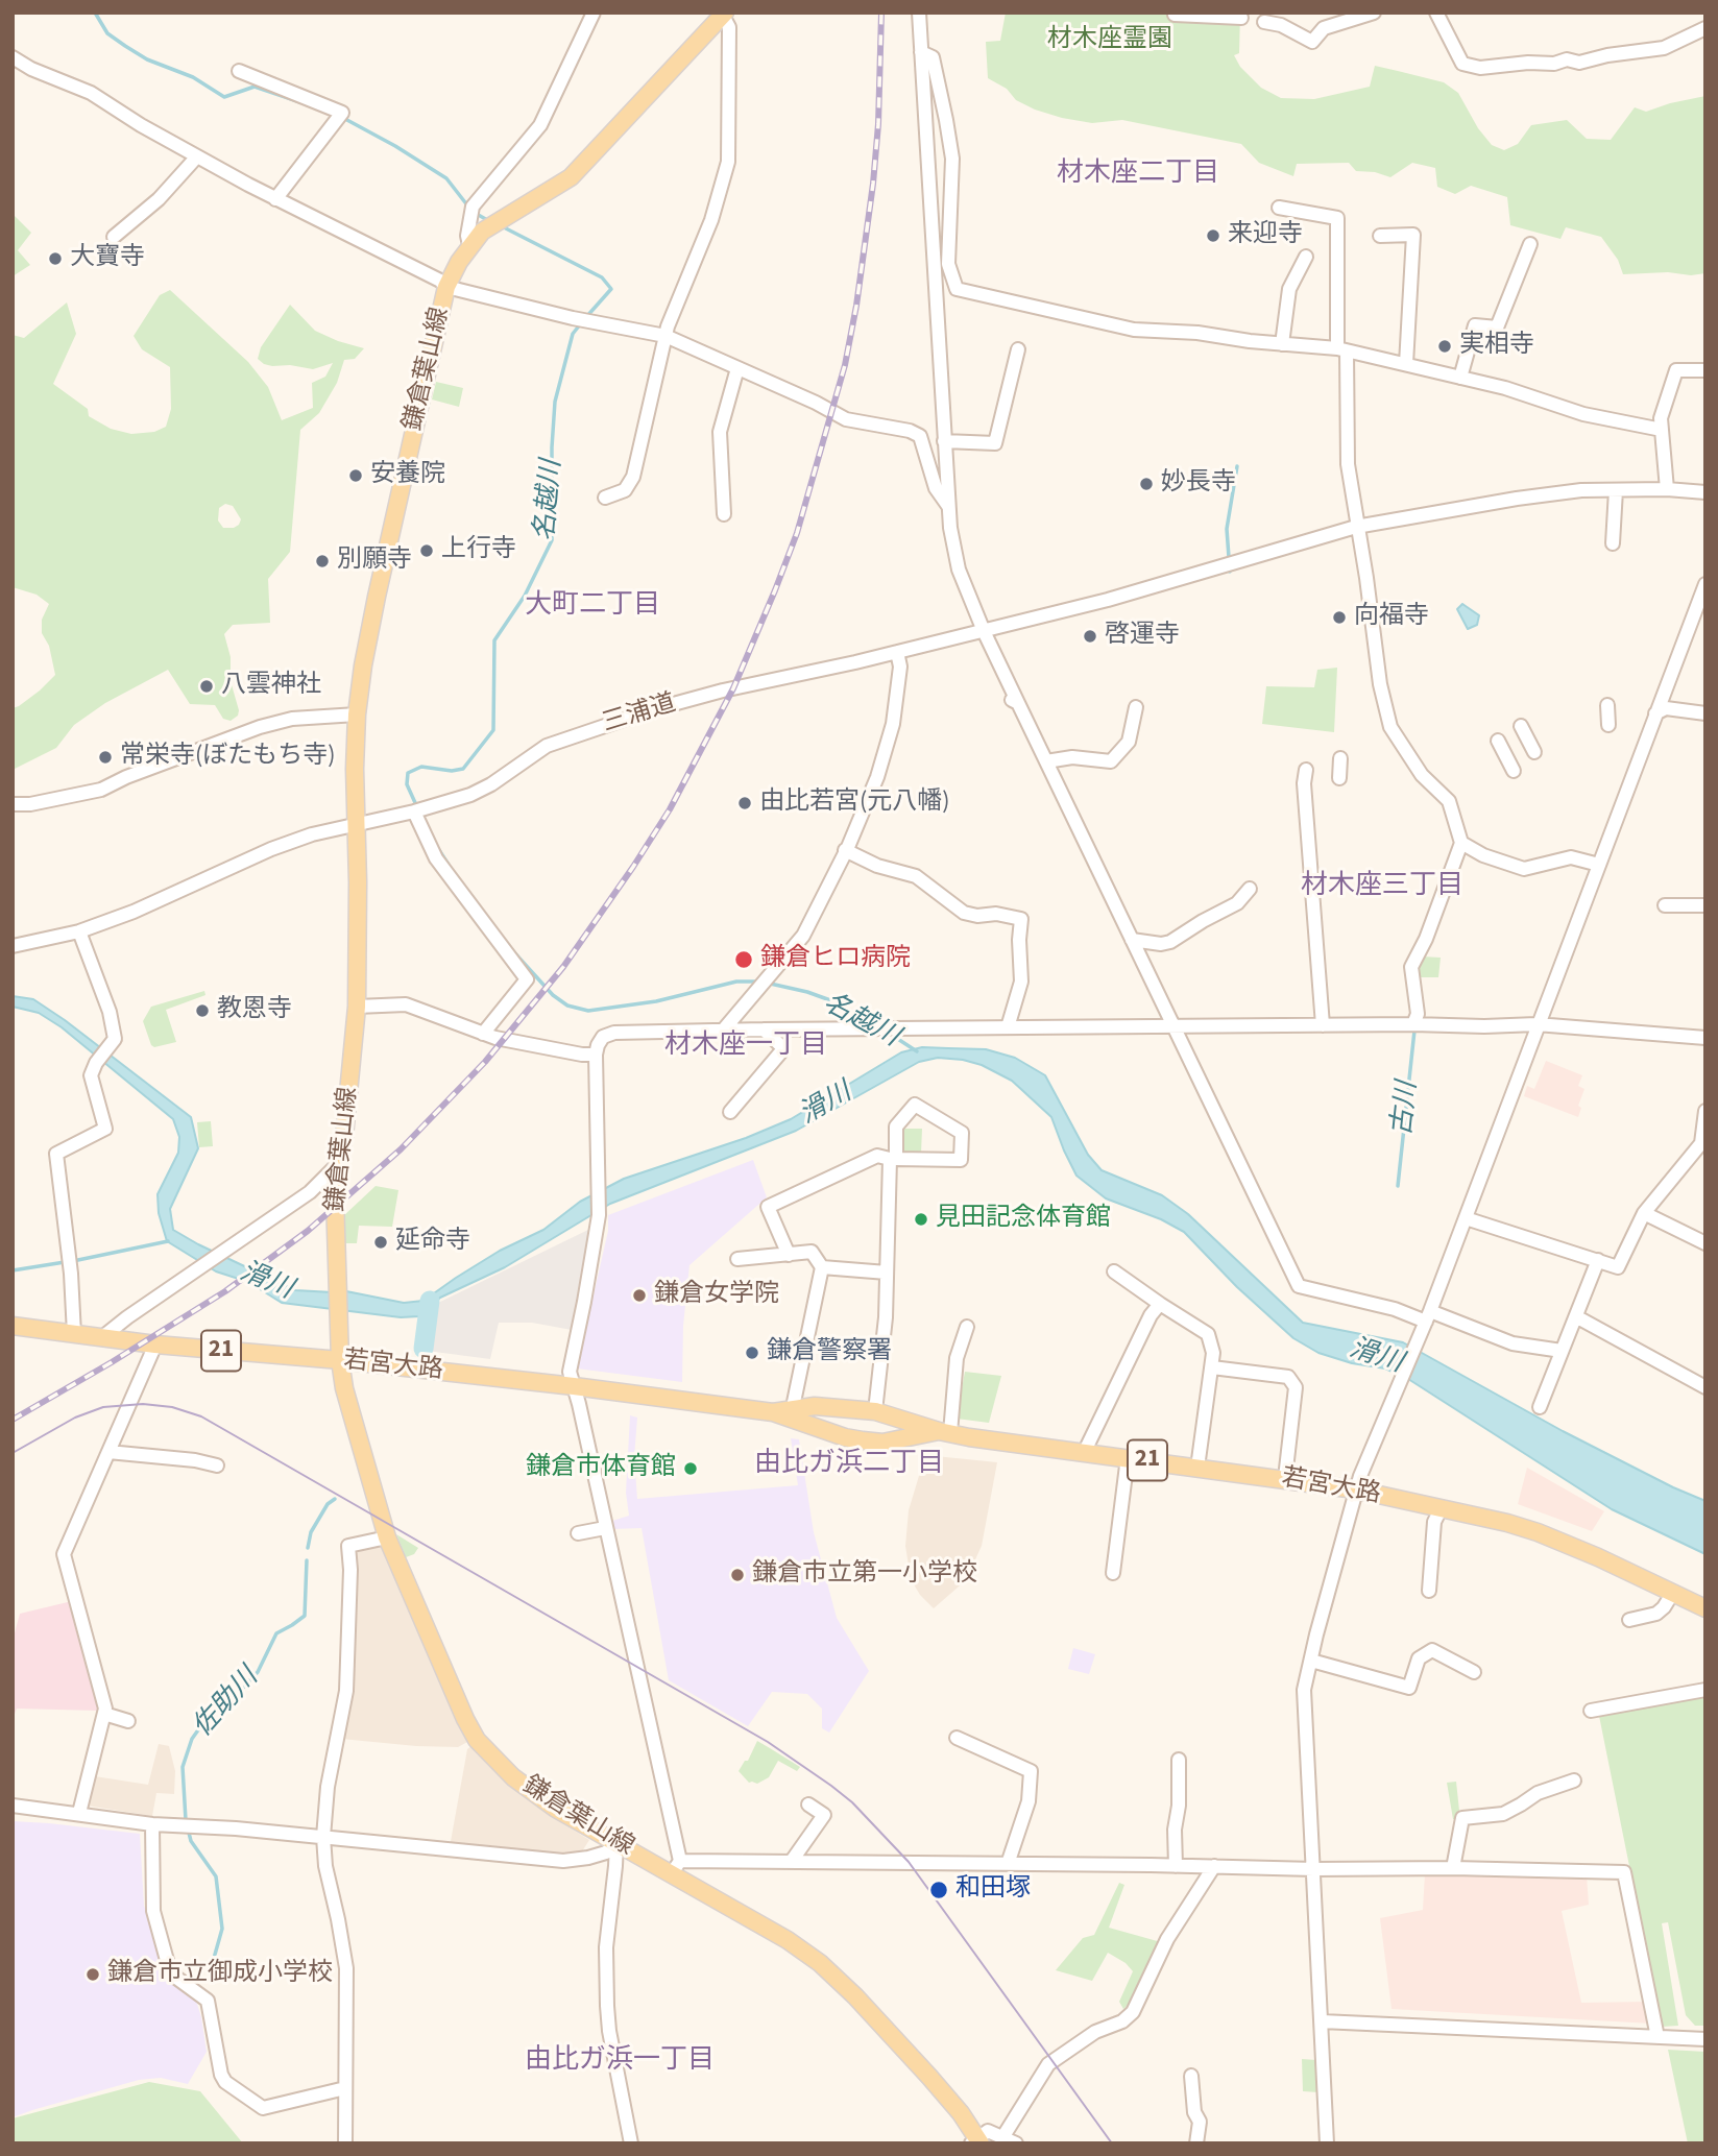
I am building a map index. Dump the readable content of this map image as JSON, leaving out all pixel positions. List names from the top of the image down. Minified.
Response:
{"streets":{"main road":["鎌倉葉山線","21","若宮大路"],"street":["三浦道"]},"crossings":[["鎌倉葉山線","三浦道"],["鎌倉葉山線","若宮大路"]],"districts":["材木座二丁目","大町二丁目","材木座三丁目","材木座一丁目","由比ガ浜二丁目","由比ガ浜一丁目"],"water":["名越川","滑川","古川","佐助川"],"parks":["材木座霊園"],"places":["来迎寺","大寶寺","実相寺","安養院","妙長寺","上行寺","別願寺","向福寺","啓運寺","八雲神社","常栄寺(ぼたもち寺)","由比若宮(元八幡)","鎌倉ヒロ病院","教恩寺","見田記念体育館","延命寺","鎌倉女学院","鎌倉警察署","鎌倉市体育館","鎌倉市立第一小学校","和田塚","鎌倉市立御成小学校"]}
